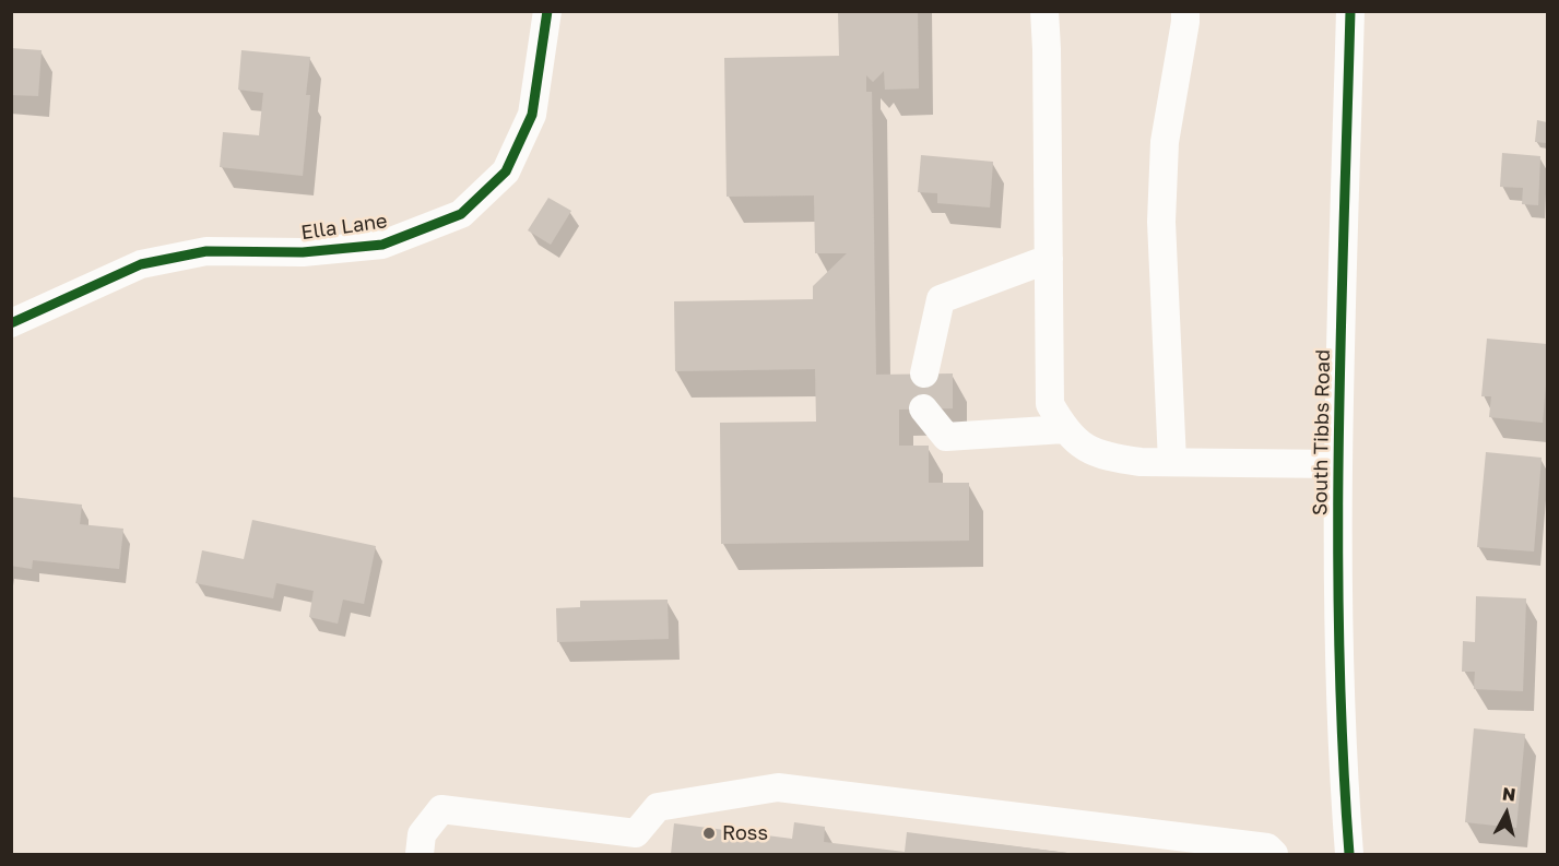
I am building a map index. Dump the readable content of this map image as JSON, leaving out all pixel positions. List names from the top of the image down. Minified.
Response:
{"streets":{"street":["Ella Lane","South Tibbs Road"]},"places":["Ross"],"north":"top"}
